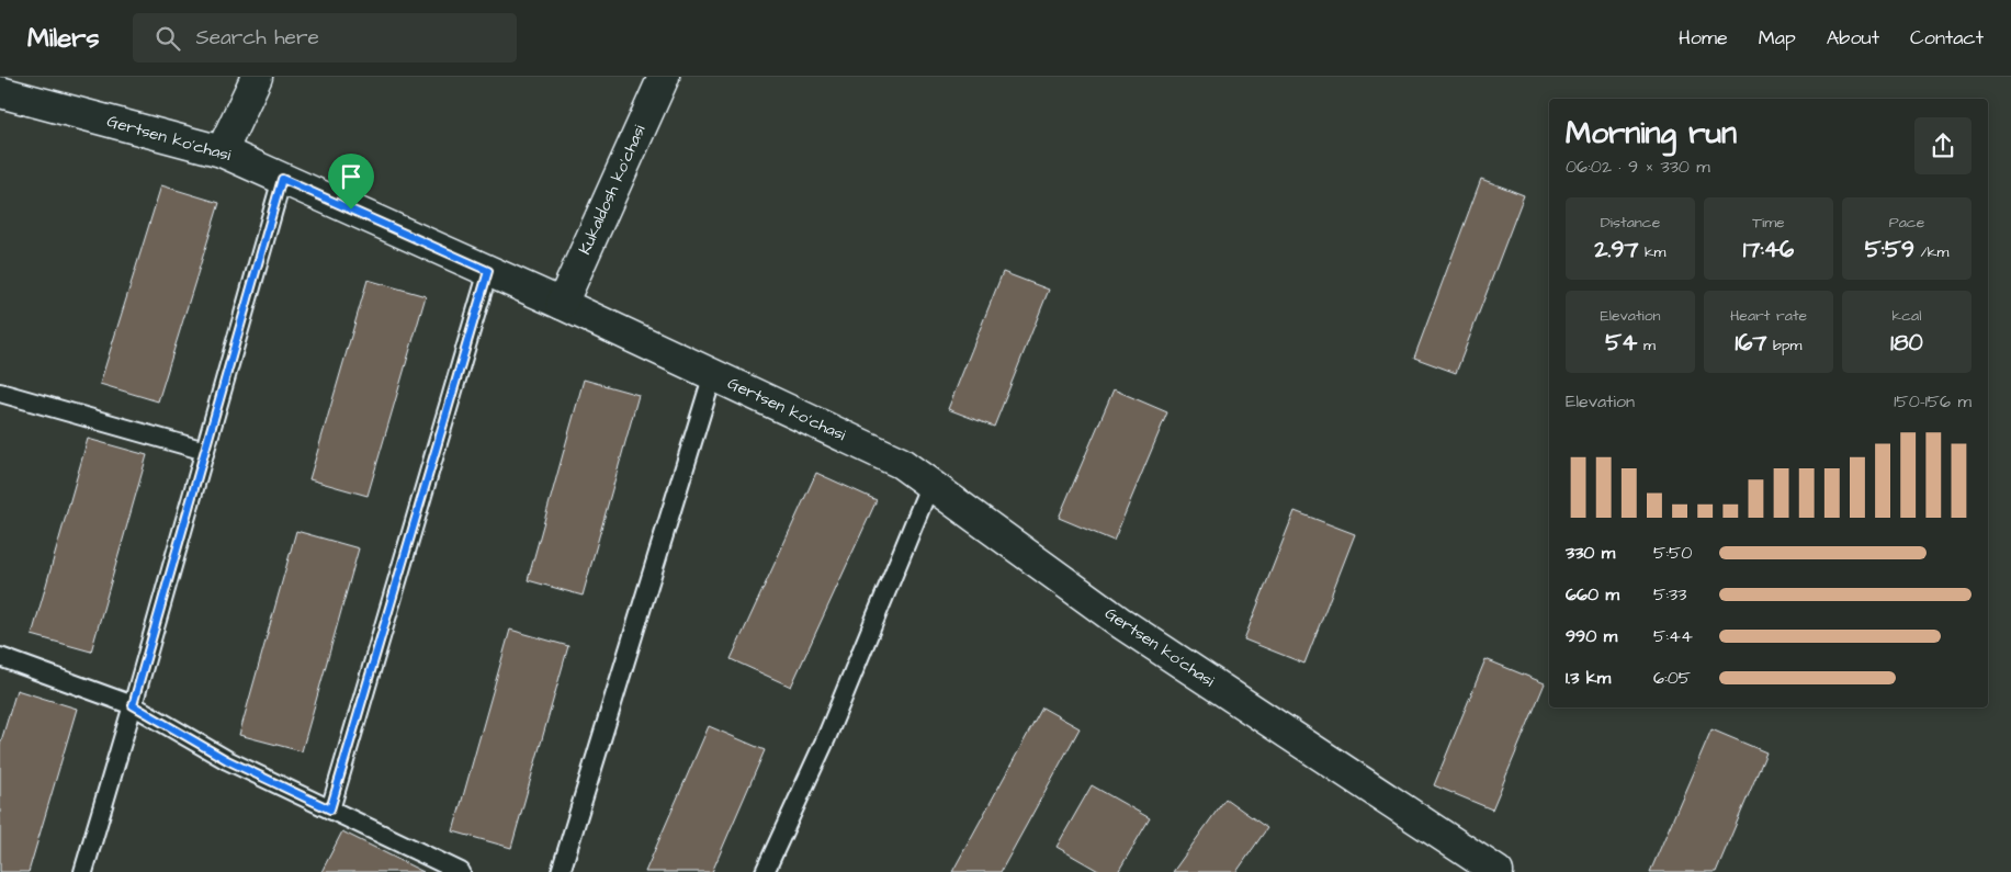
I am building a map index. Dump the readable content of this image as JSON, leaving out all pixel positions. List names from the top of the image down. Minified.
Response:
{"streets":{"street":["Gertsen ko'chasi","Kukaldosh ko'chasi"]},"crossings":[["Gertsen ko'chasi","Kukaldosh ko'chasi"]],"page":{"header":"Milers","search":"Search here","nav":["Home","Map","About","Contact"],"heading":["Morning run","06:02 · 9 × 330 m"],"stats":[["Distance","2.97 km"],["Time","17:46"],["Pace","5:59 /km"],["Elevation","54 m"],["Heart rate","167 bpm"],["kcal","180"]],"chart":["Elevation","150–156 m"],"list":[{"name":"330 m","note":"5:50"},{"name":"660 m","note":"5:33"},{"name":"990 m","note":"5:44"},{"name":"1.3 km","note":"6:05"}]}}
